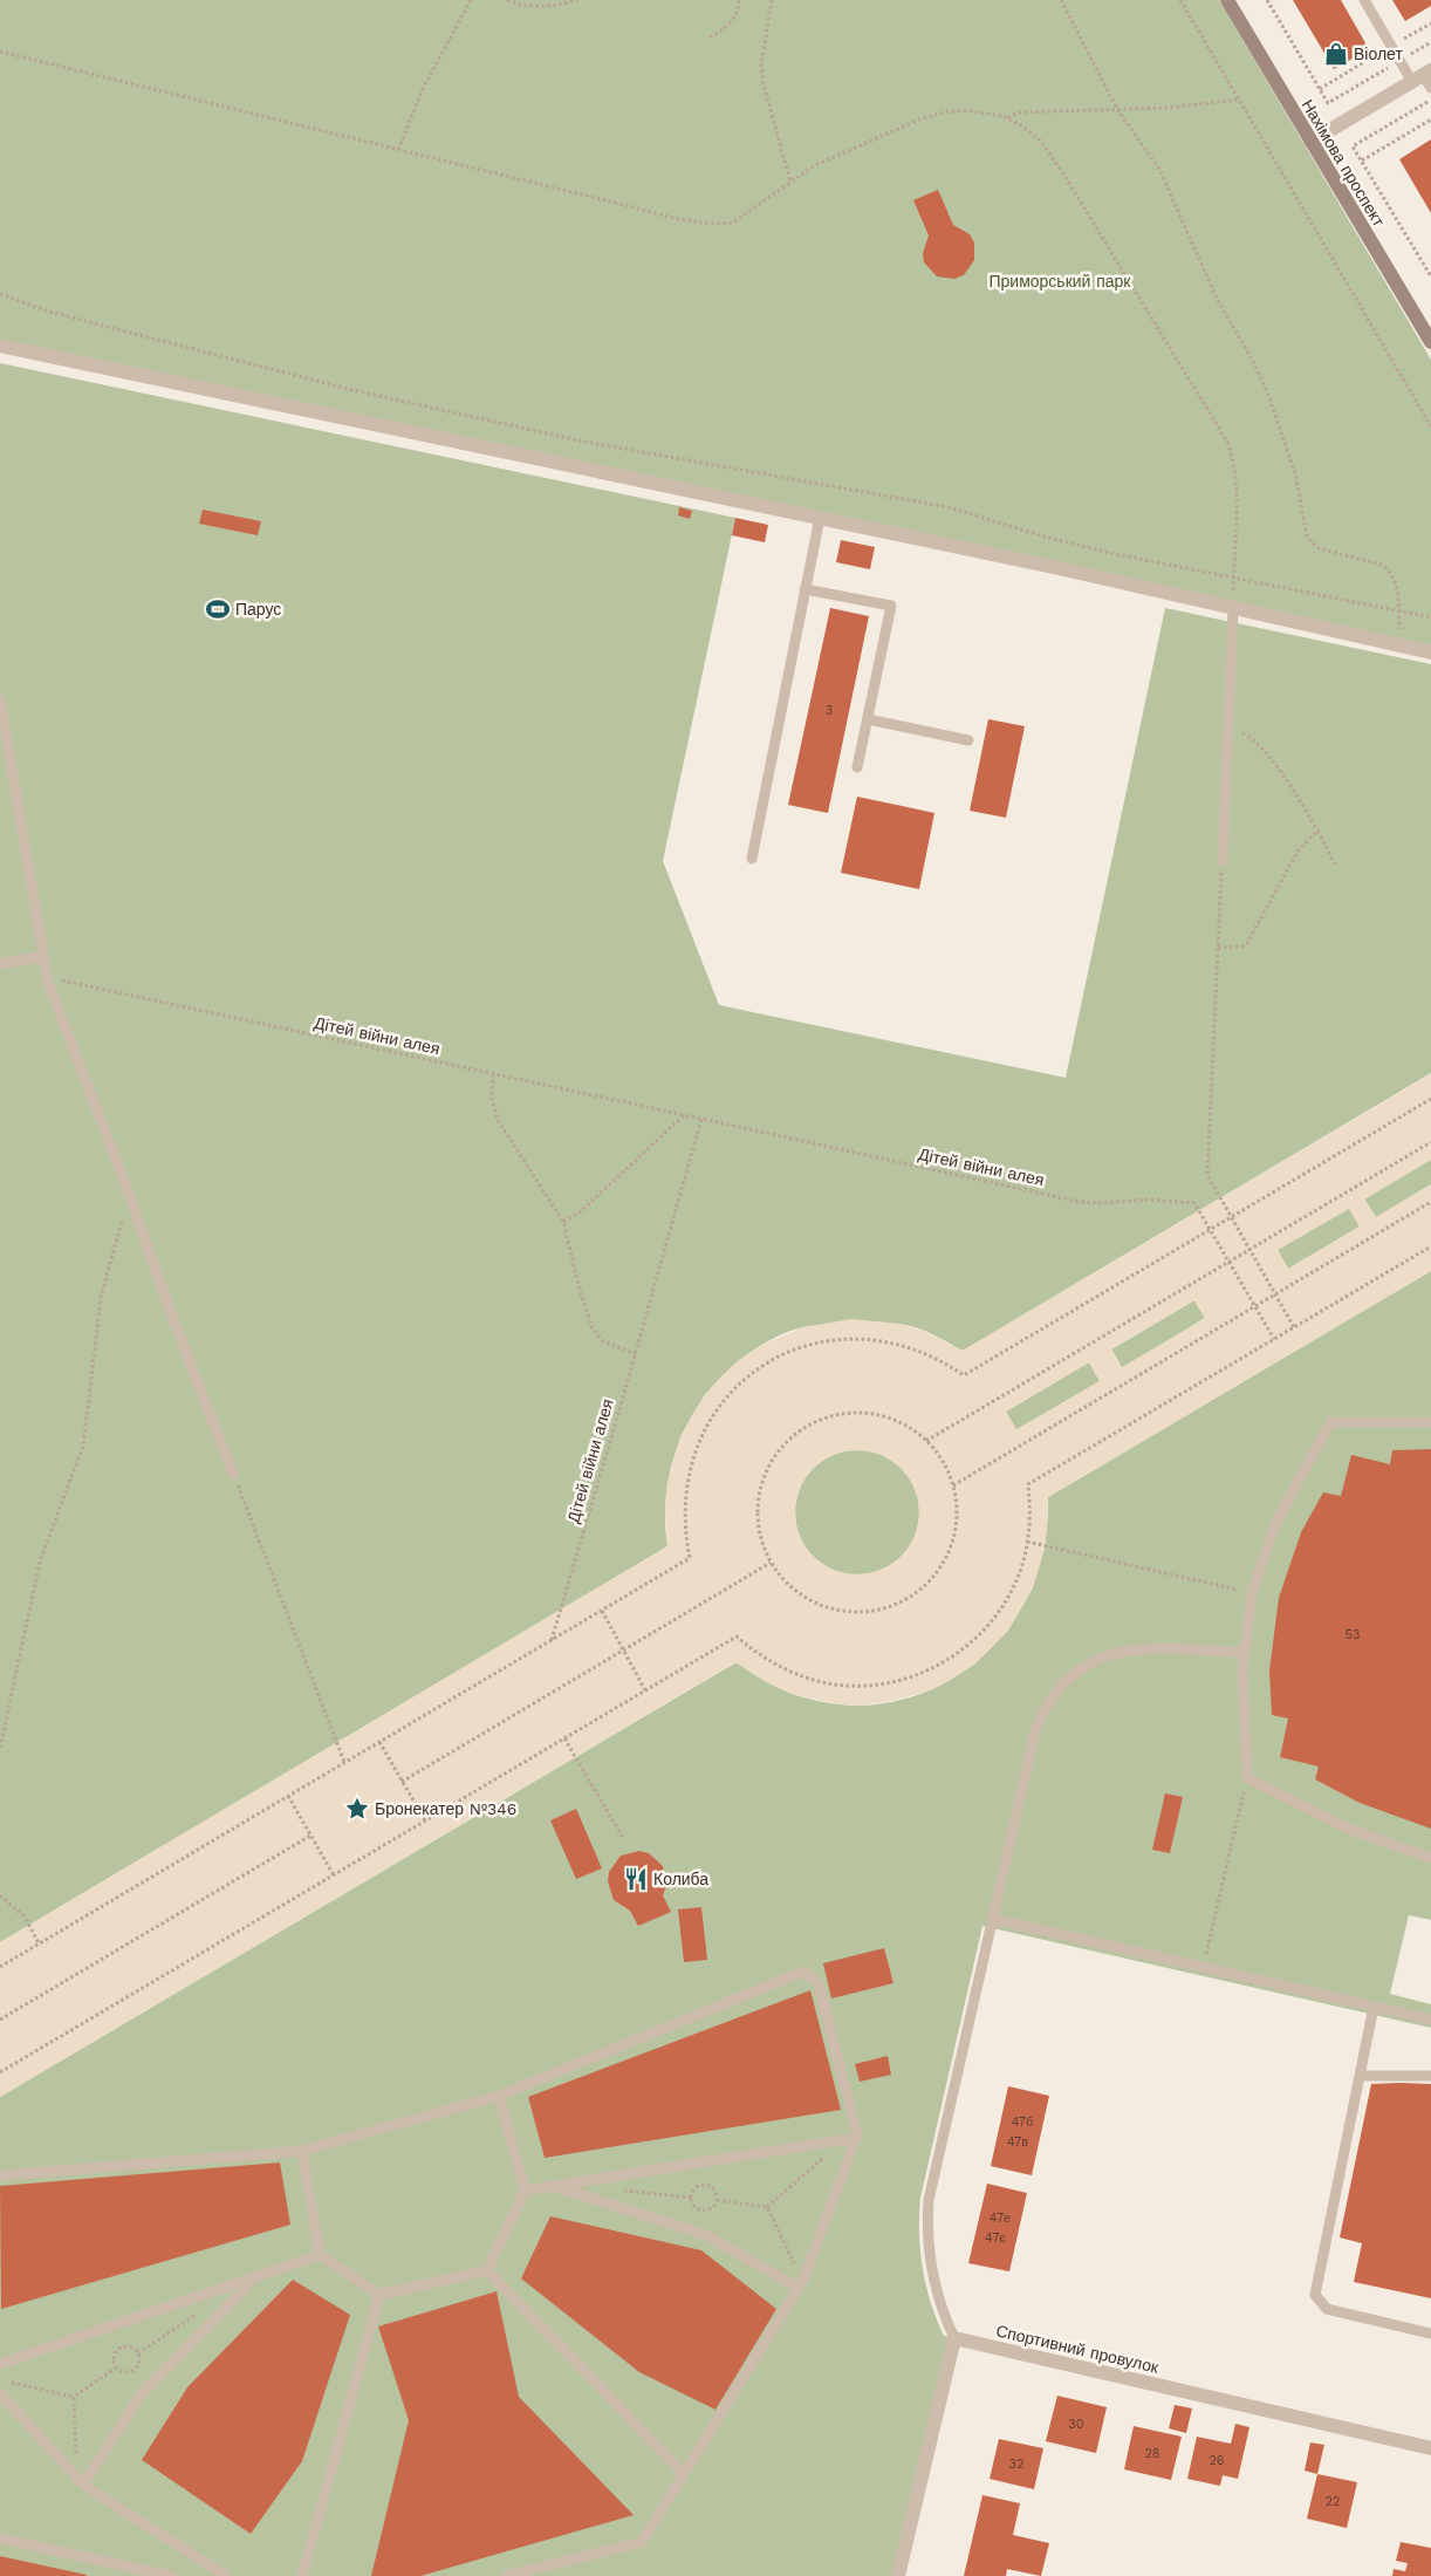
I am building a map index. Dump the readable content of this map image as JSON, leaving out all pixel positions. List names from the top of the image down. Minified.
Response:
{"streets":{"main road":["Нахімова проспект"],"street":["Спортивний провулок"],"path":["Дітей війни алея"]},"parks":["Приморський парк"],"places":{"shop":["Віолет"],"sports":["Парус"],"place":["Бронекатер №346"],"restaurant":["Колиба"]},"house_numbers":["3","53","47б","47в","47е","47є","30","28","26","32","22"]}
